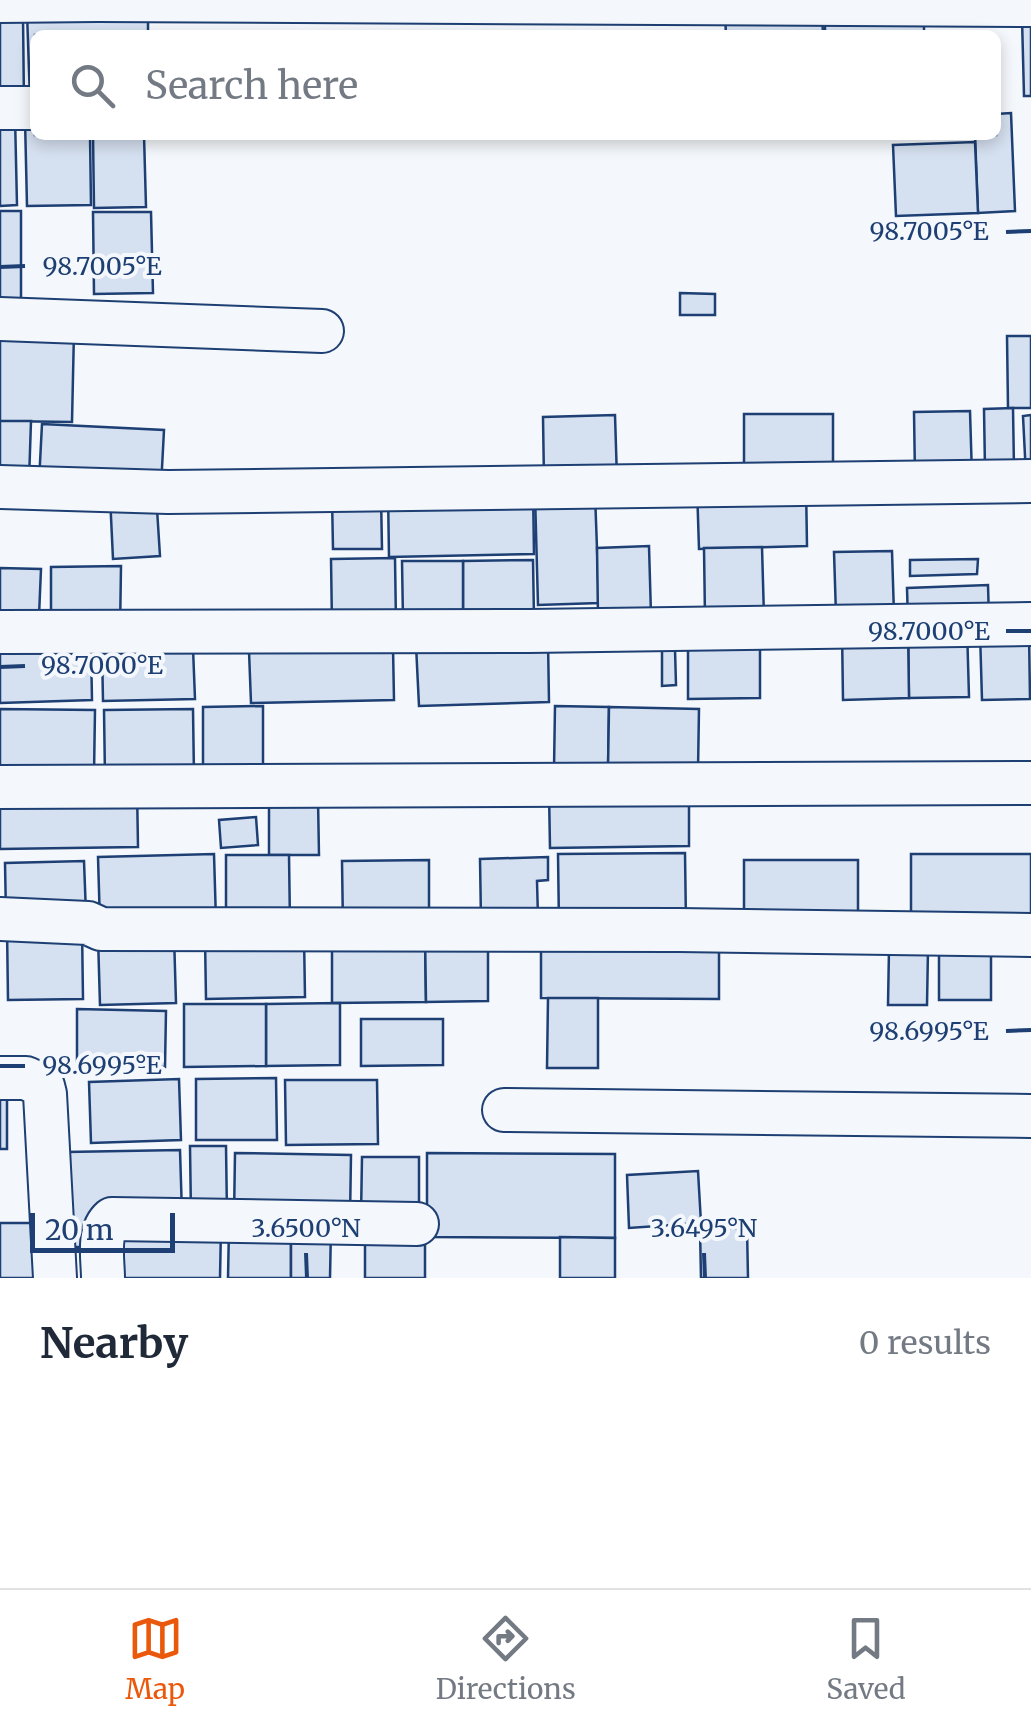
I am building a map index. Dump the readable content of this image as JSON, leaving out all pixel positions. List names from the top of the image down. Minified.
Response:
{"scale_bar":"20 m","page":{"search":"Search here","scale":"20 m","heading":["Nearby","0 results"],"nav":["Map","Directions","Saved"]},"coordinates":["98.7005°E","98.7000°E","98.6995°E","3.6500°N","3.6495°N"]}
